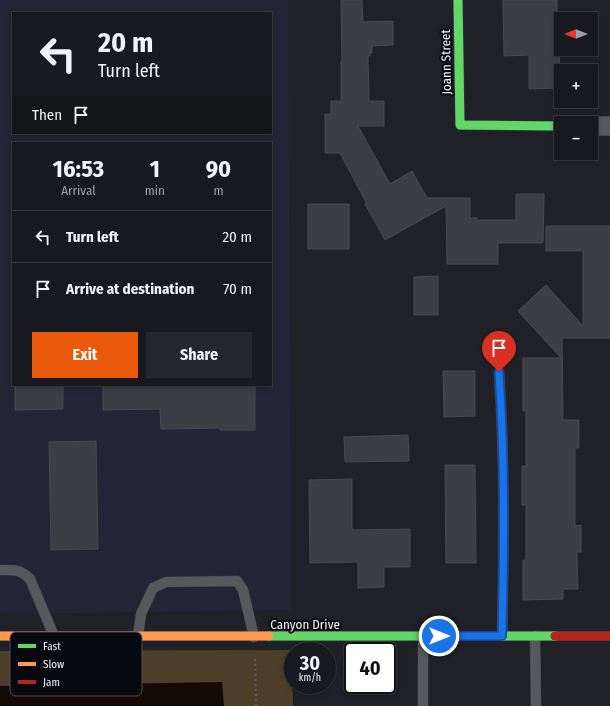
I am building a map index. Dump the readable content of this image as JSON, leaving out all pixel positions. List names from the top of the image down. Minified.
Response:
{"streets":{"street":["Joann Street","Canyon Drive"]},"legend":["Fast","Slow","Jam"],"north":"left","page":{"map_buttons":["+","−"],"turn":["20 m","Turn left"],"then":"Then","eta":["16:53","Arrival","1","min","90","m"],"list":[{"name":"Turn left","value":"20 m"},{"name":"Arrive at destination","value":"70 m"}],"buttons":["Exit","Share"],"speed":"30 km/h","limit":"40"}}
